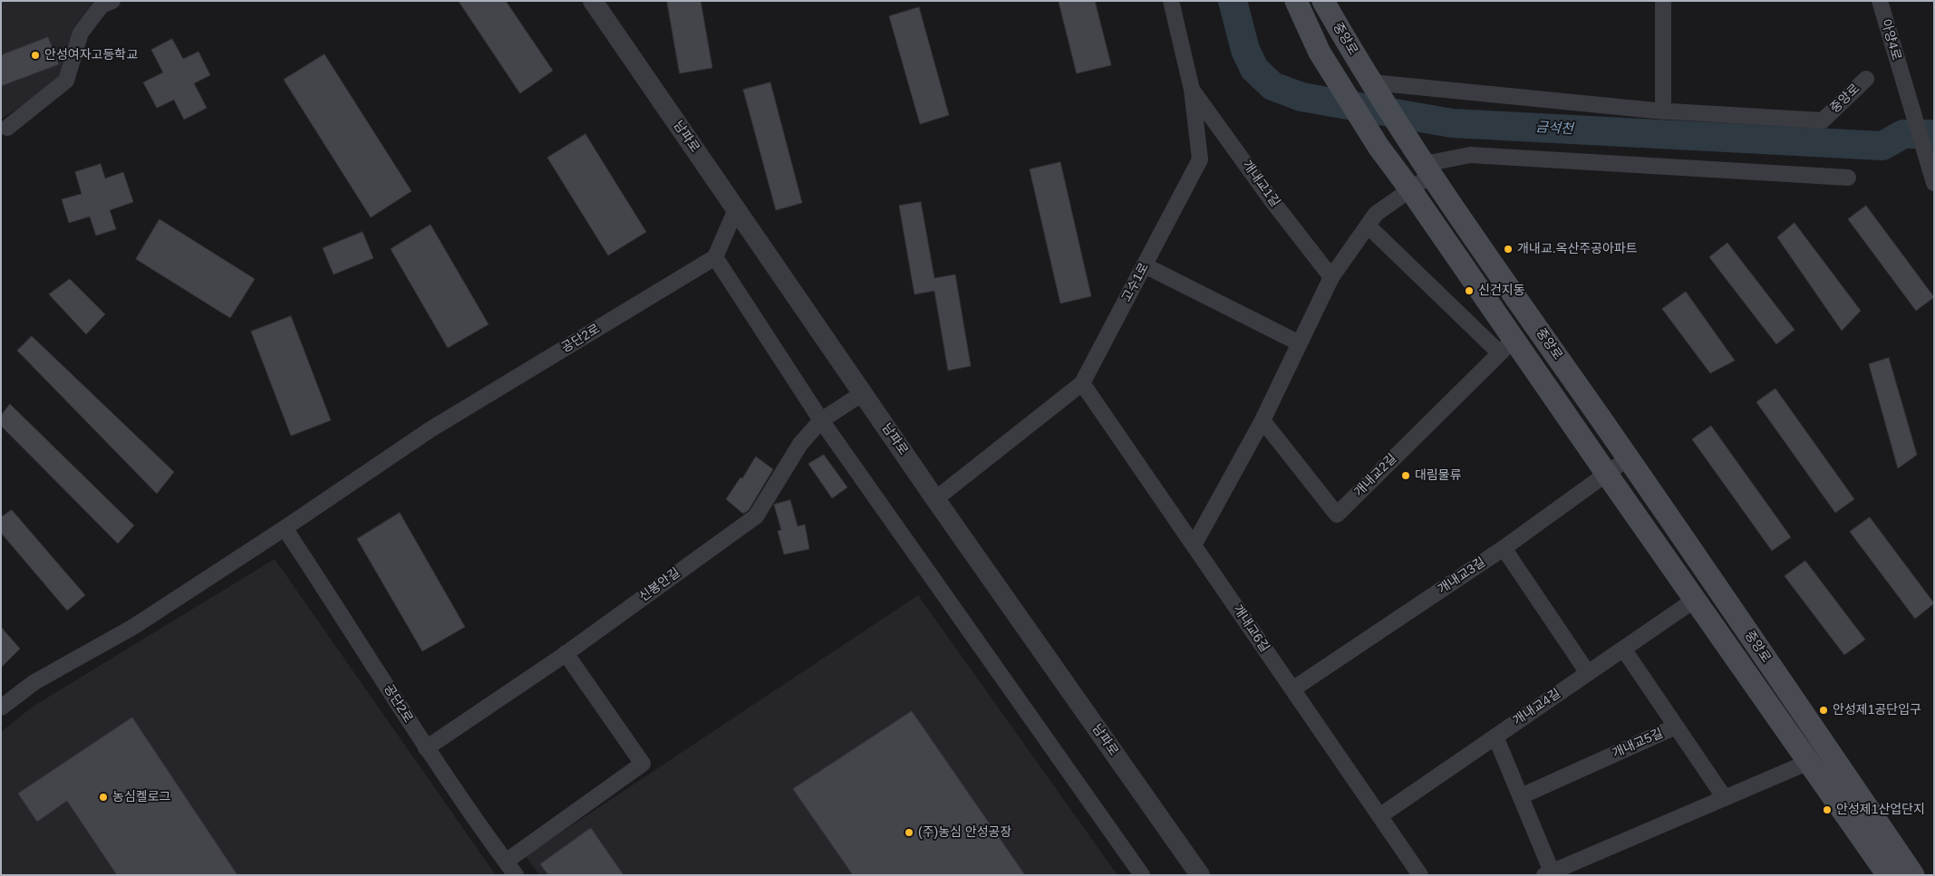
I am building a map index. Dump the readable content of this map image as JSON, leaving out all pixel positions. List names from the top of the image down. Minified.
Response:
{"streets":{"main road":["중앙로"],"street":["아양4로","남파로","개내교1길","고수1로","공단2로","개내교2길","개내교3길","신봉안길","개내교6길","개내교4길","개내교5길"]},"crossings":[["중앙로","개내교2길"],["중앙로","개내교3길"],["중앙로","개내교4길"],["남파로","고수1로"],["남파로","신봉안길"],["개내교1길","고수1로"],["고수1로","개내교6길"],["공단2로","신봉안길"],["개내교3길","개내교6길"],["개내교6길","개내교4길"]],"water":["금석천"],"places":["안성여자고등학교","개내교.옥산주공아파트","신건지동","대림물류","안성제1공단입구","농심켈로그","안성제1산업단지","(주)농심 안성공장"]}
